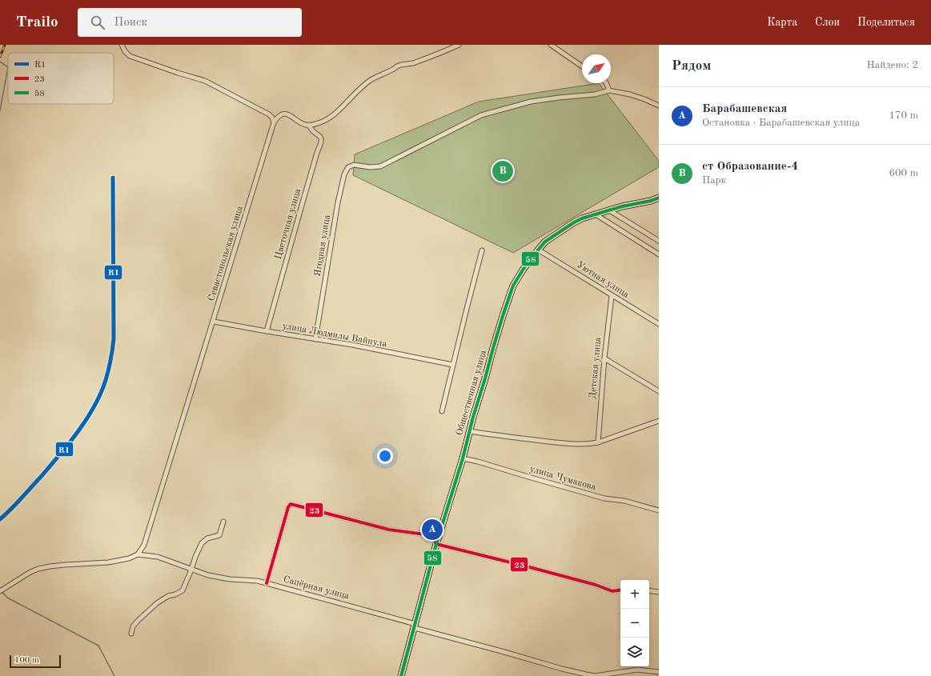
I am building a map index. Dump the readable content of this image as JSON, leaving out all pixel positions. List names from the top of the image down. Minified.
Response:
{"streets":{"main road":["Общественная улица"],"street":["Цветочная улица","Ягодная улица","Севастопольская улица","Уютная улица","улица Людмилы Вайнула","Детская улица","улица Чумакова","Сапёрная улица"]},"crossings":[["Цветочная улица","Севастопольская улица"],["Цветочная улица","улица Людмилы Вайнула"],["Ягодная улица","улица Людмилы Вайнула"],["Севастопольская улица","улица Людмилы Вайнула"],["Севастопольская улица","Сапёрная улица"],["Уютная улица","Детская улица"],["Уютная улица","Общественная улица"],["Общественная улица","улица Чумакова"],["Общественная улица","Сапёрная улица"]],"lines":["transit line R1","transit line 58","transit line 23"],"legend":["R1","23","58"],"scale_bar":"100 m","north":"top right","page":{"header":"Trailo","search":"Поиск","nav":["Карта","Слои","Поделиться"],"heading":["Рядом","Найдено: 2"],"list":[{"mark":"A","name":"Барабашевская","note":"Остановка · Барабашевская улица","value":"170 m"},{"mark":"B","name":"ст Образование-4","note":"Парк","value":"600 m"}],"pins":["B","A"],"map_buttons":["+","−"],"scale":"100 m"}}
